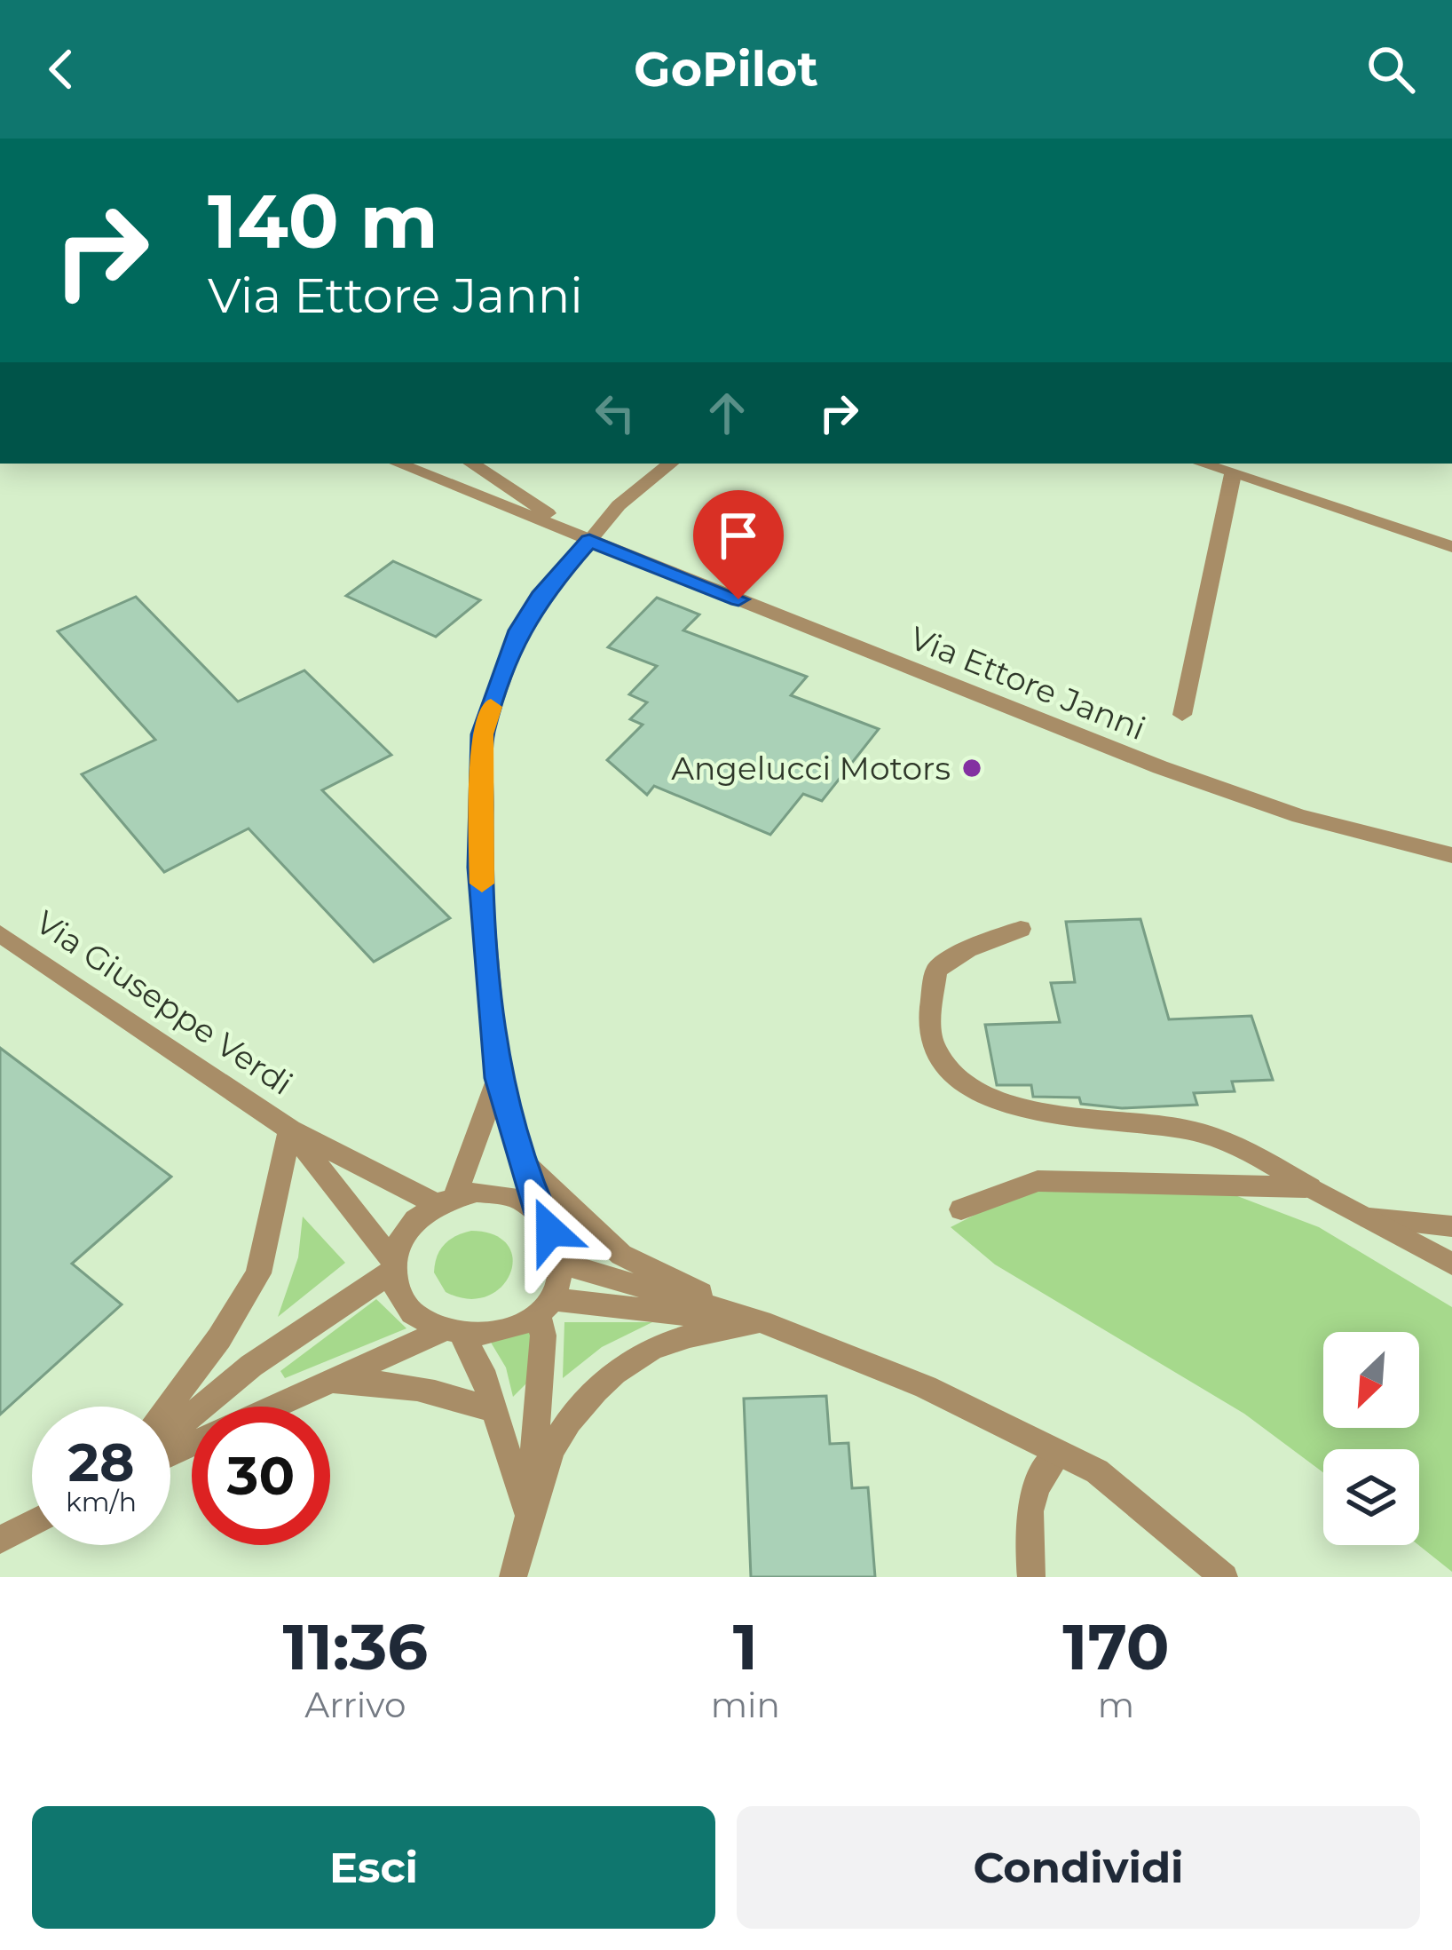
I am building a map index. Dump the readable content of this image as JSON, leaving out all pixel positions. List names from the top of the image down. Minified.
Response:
{"streets":{"street":["Via Ettore Janni","Via Giuseppe Verdi"]},"places":["Angelucci Motors"],"north":"bottom left","page":{"header":"GoPilot","turn":["140 m","Via Ettore Janni"],"speed":"28 km/h","limit":"30","eta":["11:36","Arrivo","1","min","170","m"],"buttons":["Esci","Condividi"]}}
